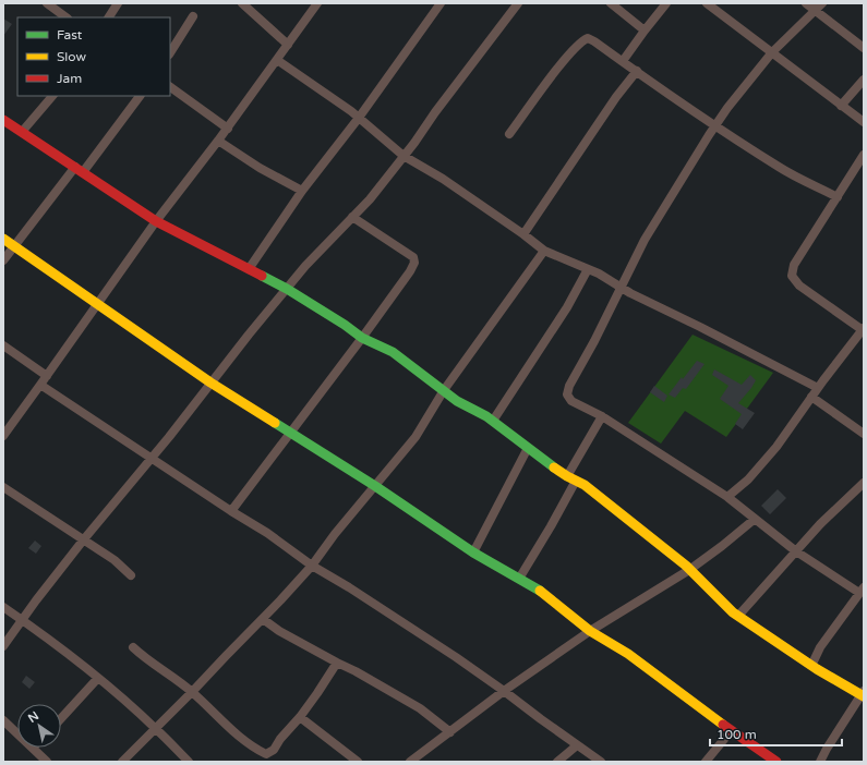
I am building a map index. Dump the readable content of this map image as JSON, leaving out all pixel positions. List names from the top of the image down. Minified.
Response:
{"legend":["Fast","Slow","Jam"],"scale_bar":"100 m","north":"top left"}
